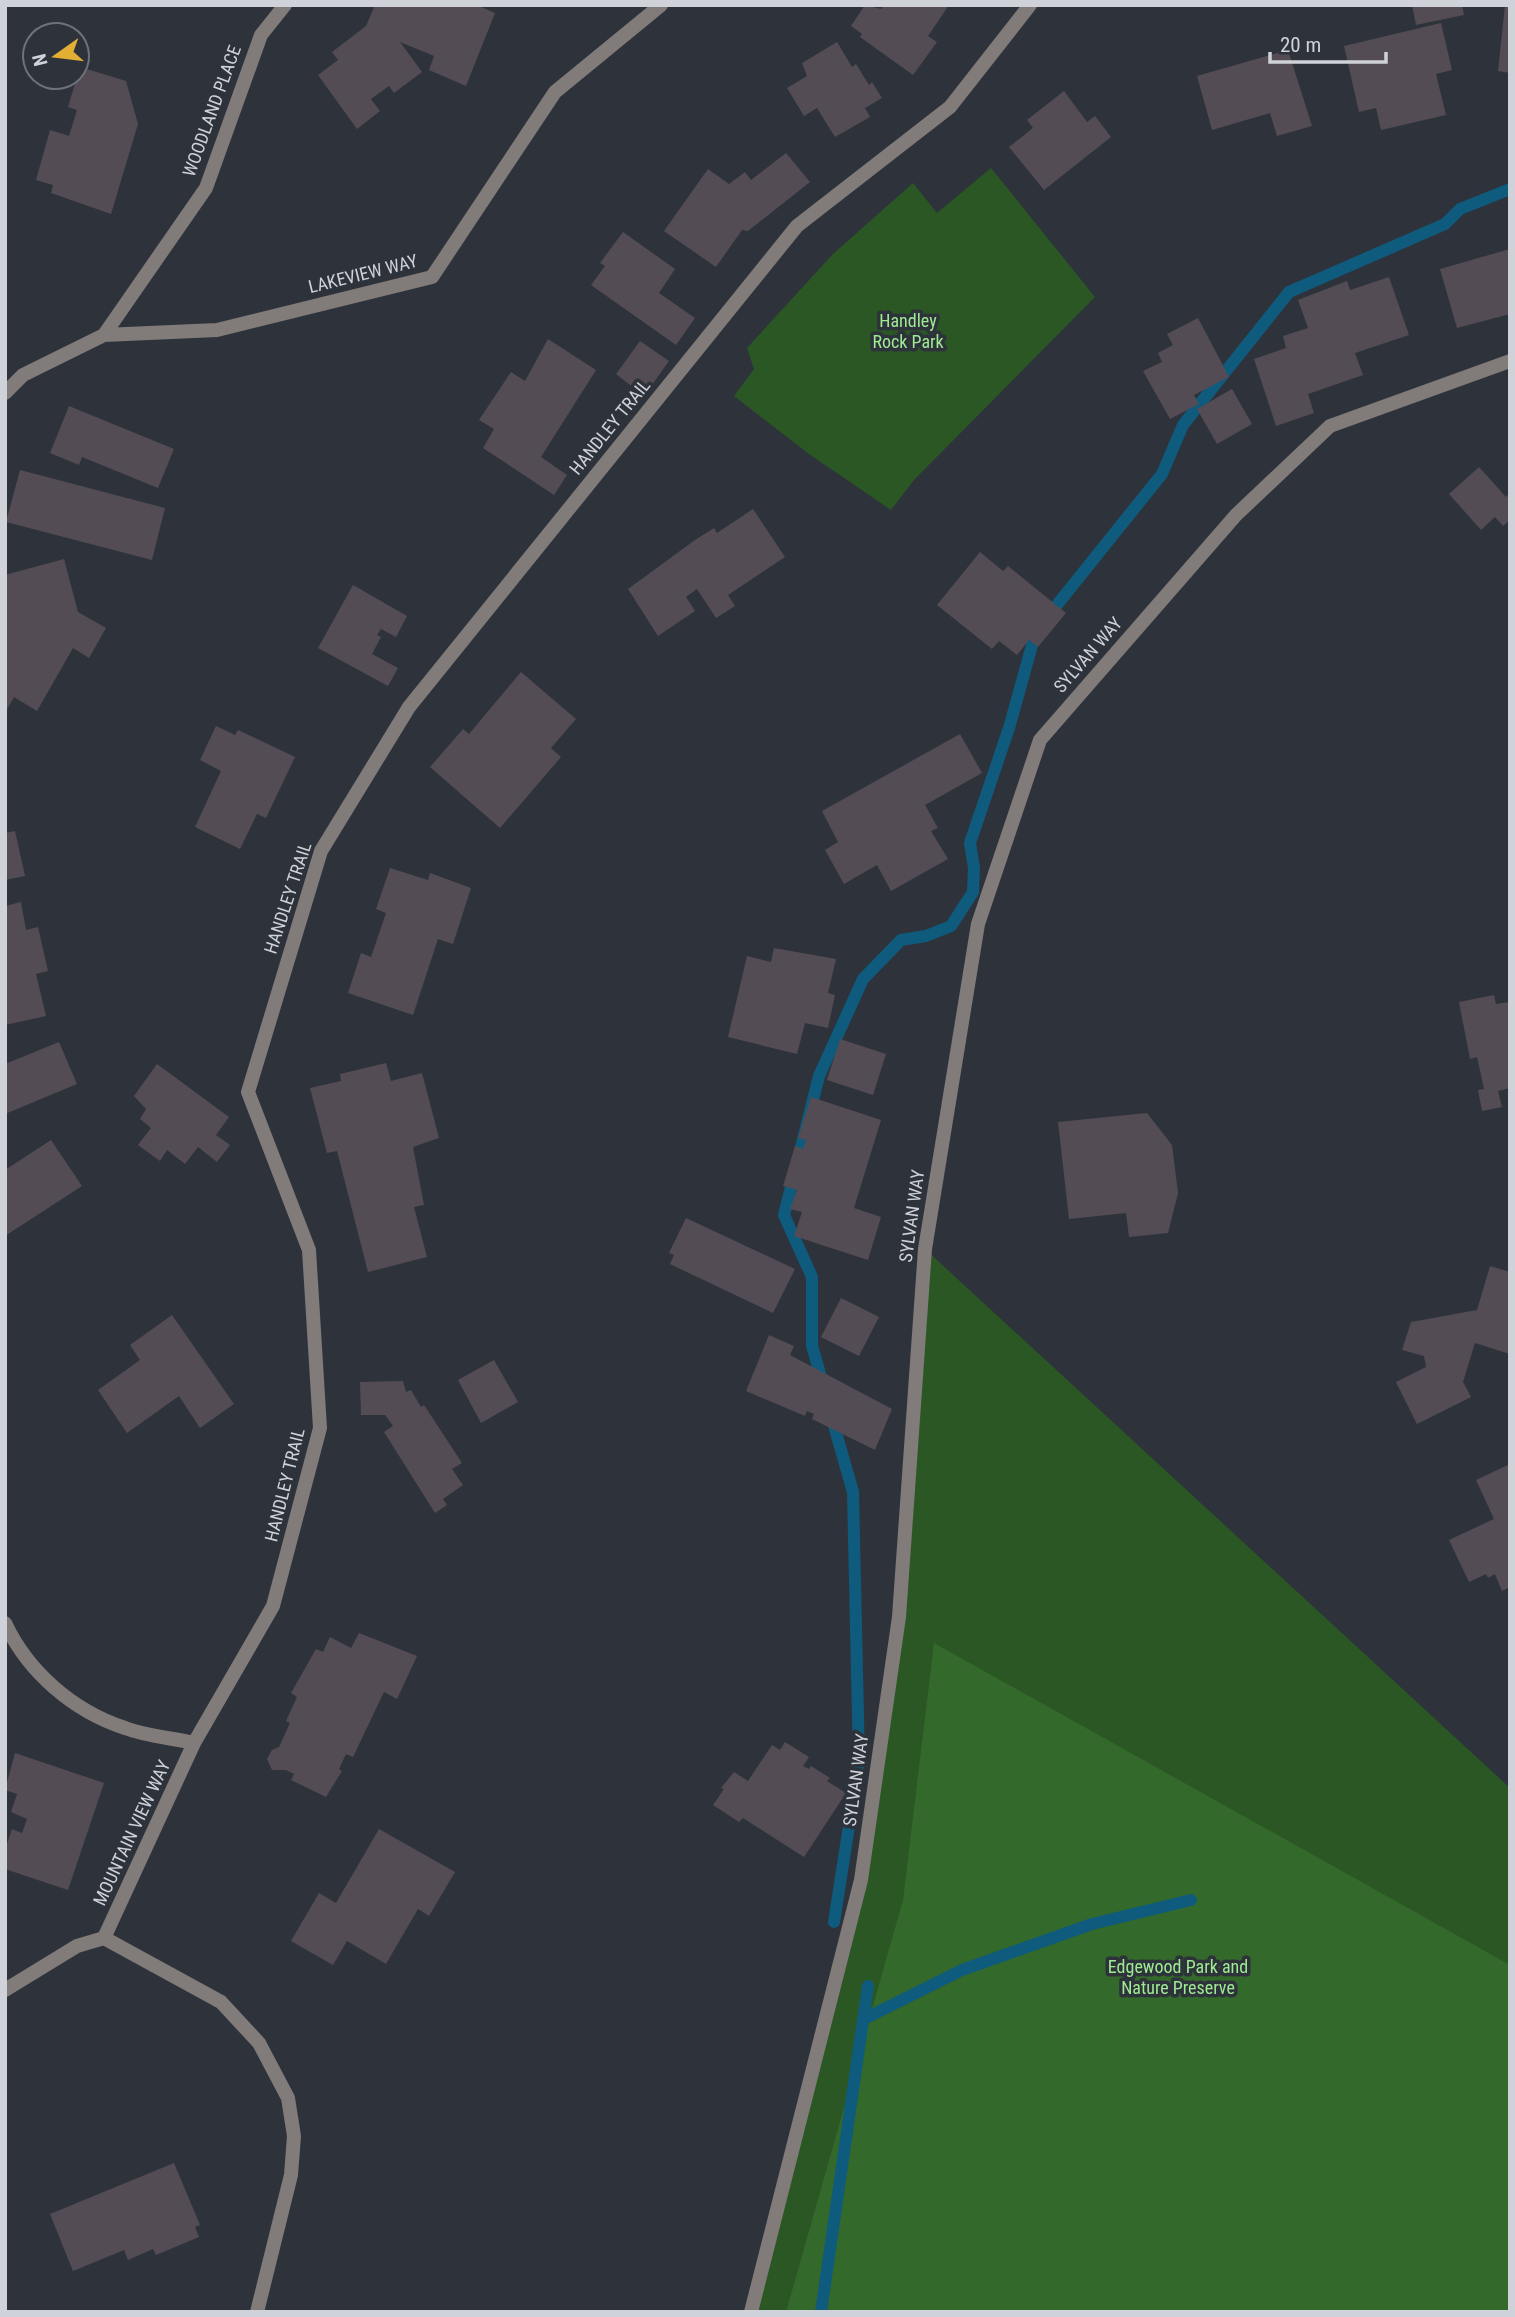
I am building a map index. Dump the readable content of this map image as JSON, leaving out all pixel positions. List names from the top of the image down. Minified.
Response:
{"streets":{"street":["WOODLAND PLACE","LAKEVIEW WAY","HANDLEY TRAIL","SYLVAN WAY","MOUNTAIN VIEW WAY"]},"crossings":[["WOODLAND PLACE","LAKEVIEW WAY"],["HANDLEY TRAIL","MOUNTAIN VIEW WAY"]],"parks":["Handley Rock Park","Edgewood Park and Nature Preserve"],"scale_bar":"20 m","north":"left"}
